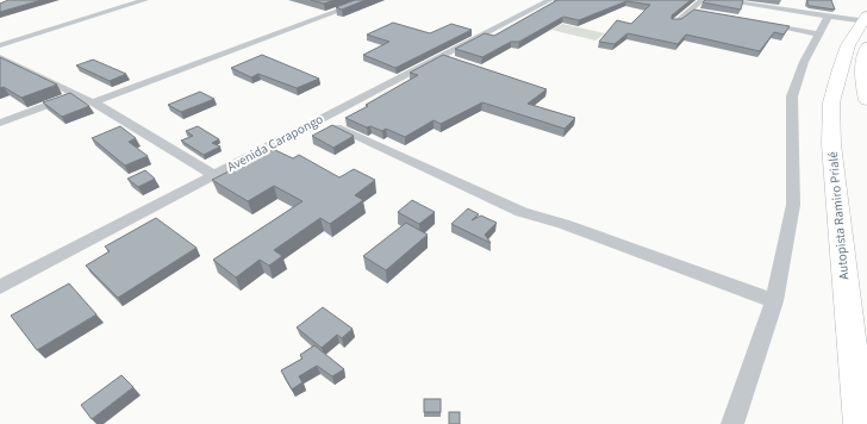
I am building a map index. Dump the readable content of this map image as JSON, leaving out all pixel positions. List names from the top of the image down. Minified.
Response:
{"streets":{"highway":["Autopista Ramiro Prialé"],"street":["Avenida Carapongo"]}}
